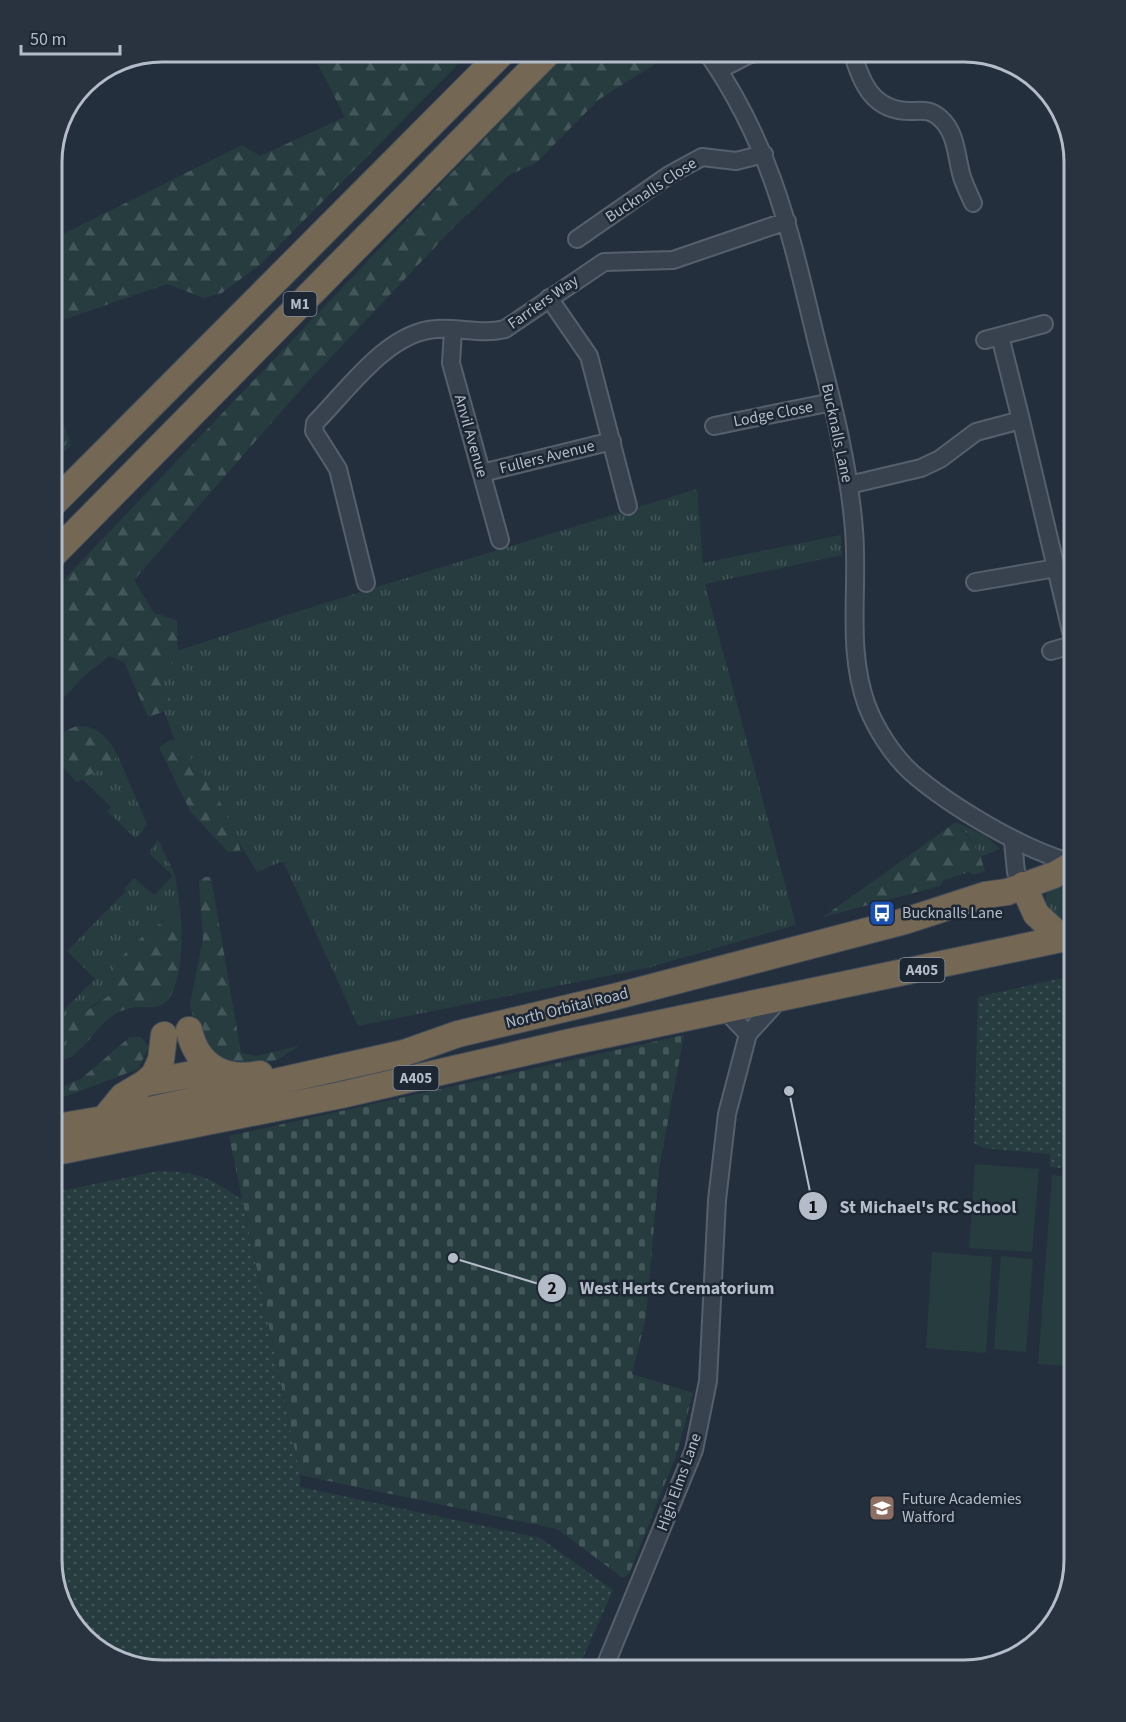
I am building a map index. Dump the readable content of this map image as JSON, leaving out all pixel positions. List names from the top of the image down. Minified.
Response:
{"streets":{"highway":["M1","A405","North Orbital Road"],"street":["Bucknalls Close","Farriers Way","Lodge Close","Bucknalls Lane","Anvil Avenue","Fullers Avenue","High Elms Lane"]},"crossings":[["Bucknalls Close","Bucknalls Lane"],["Farriers Way","Bucknalls Lane"],["Farriers Way","Anvil Avenue"],["Farriers Way","Fullers Avenue"],["Lodge Close","Bucknalls Lane"],["Anvil Avenue","Fullers Avenue"],["A405","North Orbital Road"],["North Orbital Road","High Elms Lane"]],"places":{"bus stop":["Bucknalls Lane"],"other":["St Michael's RC School","West Herts Crematorium"],"school or university":["Future Academies Watford"]},"scale_bar":"50 m"}
